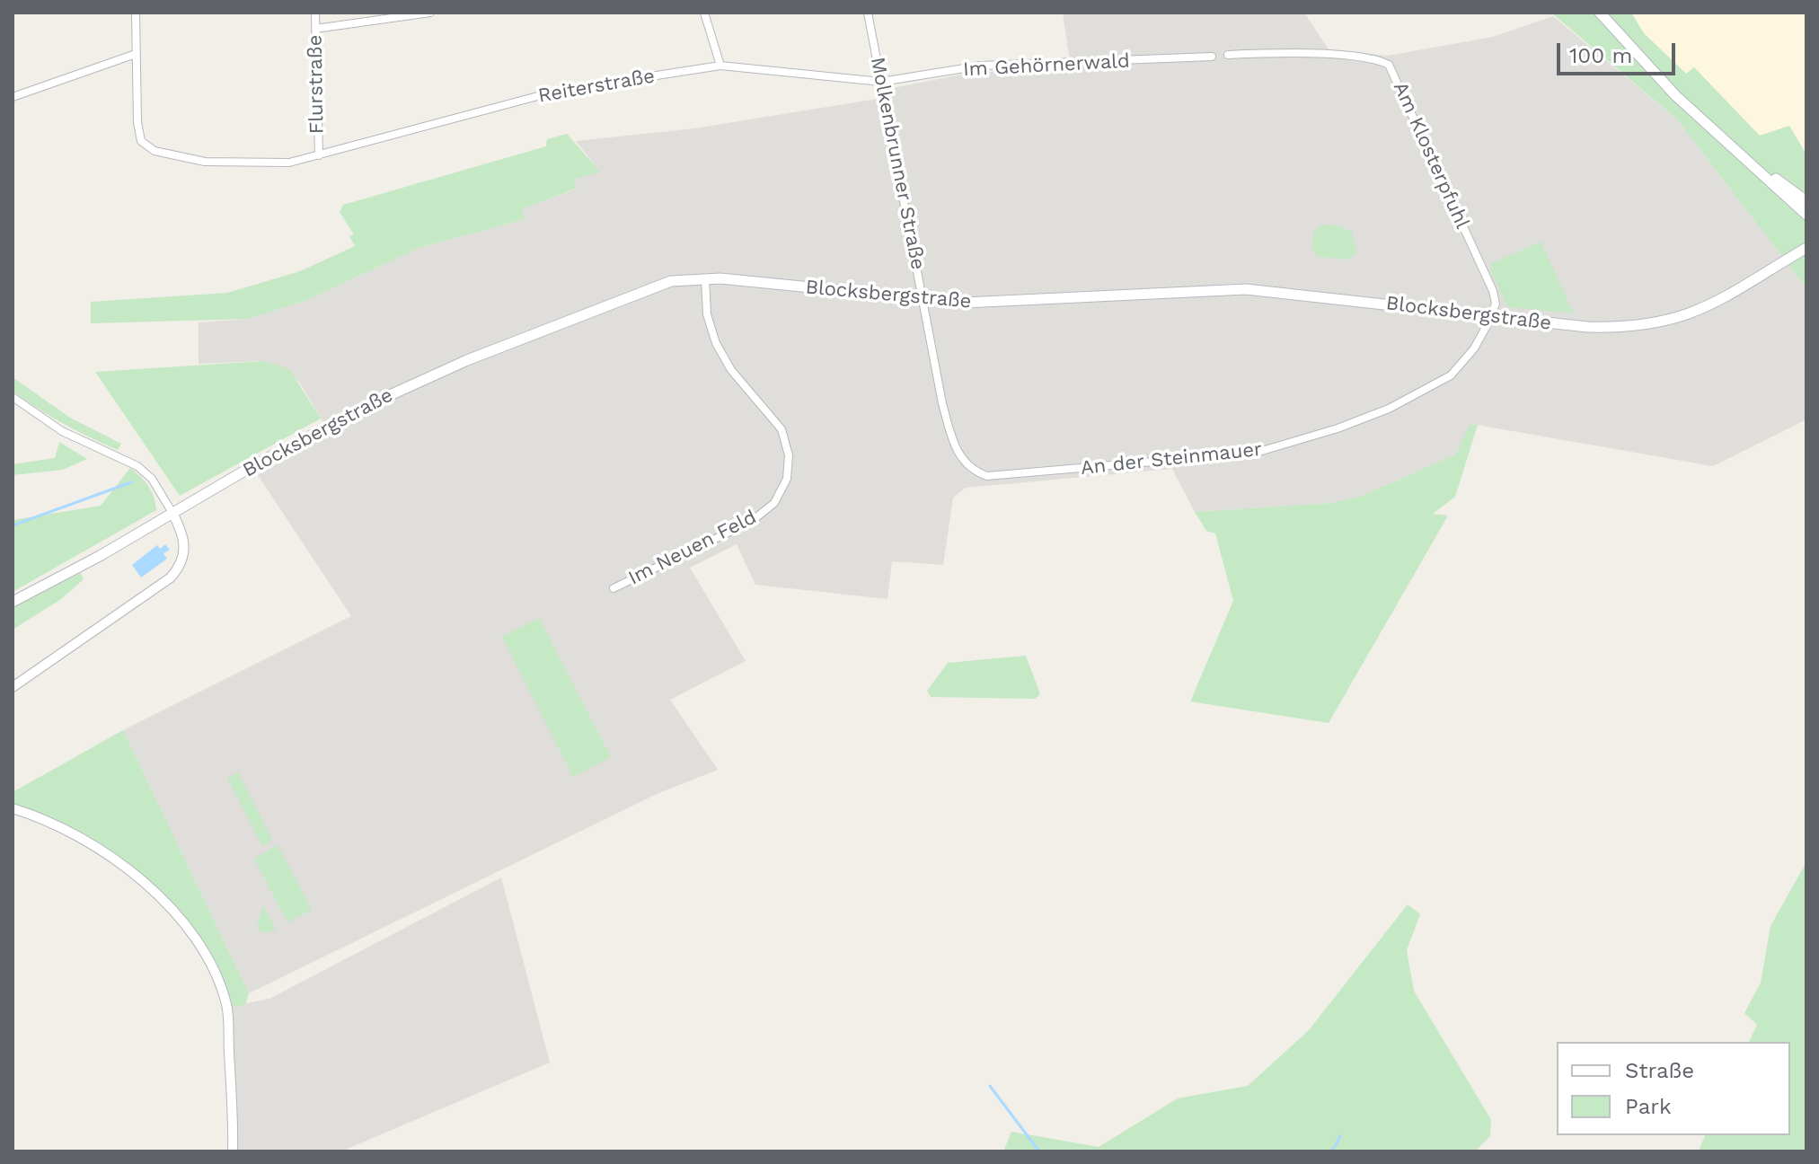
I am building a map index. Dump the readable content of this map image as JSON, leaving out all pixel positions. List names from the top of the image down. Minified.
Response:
{"streets":{"main road":["Blocksbergstraße"],"street":["Im Gehörnerwald","Flurstraße","Reiterstraße","Am Klosterpfuhl","Molkenbrunner Straße","An der Steinmauer","Im Neuen Feld"]},"crossings":[["Im Gehörnerwald","Reiterstraße"],["Im Gehörnerwald","Molkenbrunner Straße"],["Flurstraße","Reiterstraße"],["Reiterstraße","Molkenbrunner Straße"],["Am Klosterpfuhl","Blocksbergstraße"],["Am Klosterpfuhl","An der Steinmauer"],["Molkenbrunner Straße","Blocksbergstraße"],["Molkenbrunner Straße","An der Steinmauer"],["Blocksbergstraße","An der Steinmauer"],["Blocksbergstraße","Im Neuen Feld"]],"legend":["Straße","Park"],"scale_bar":"100 m"}
